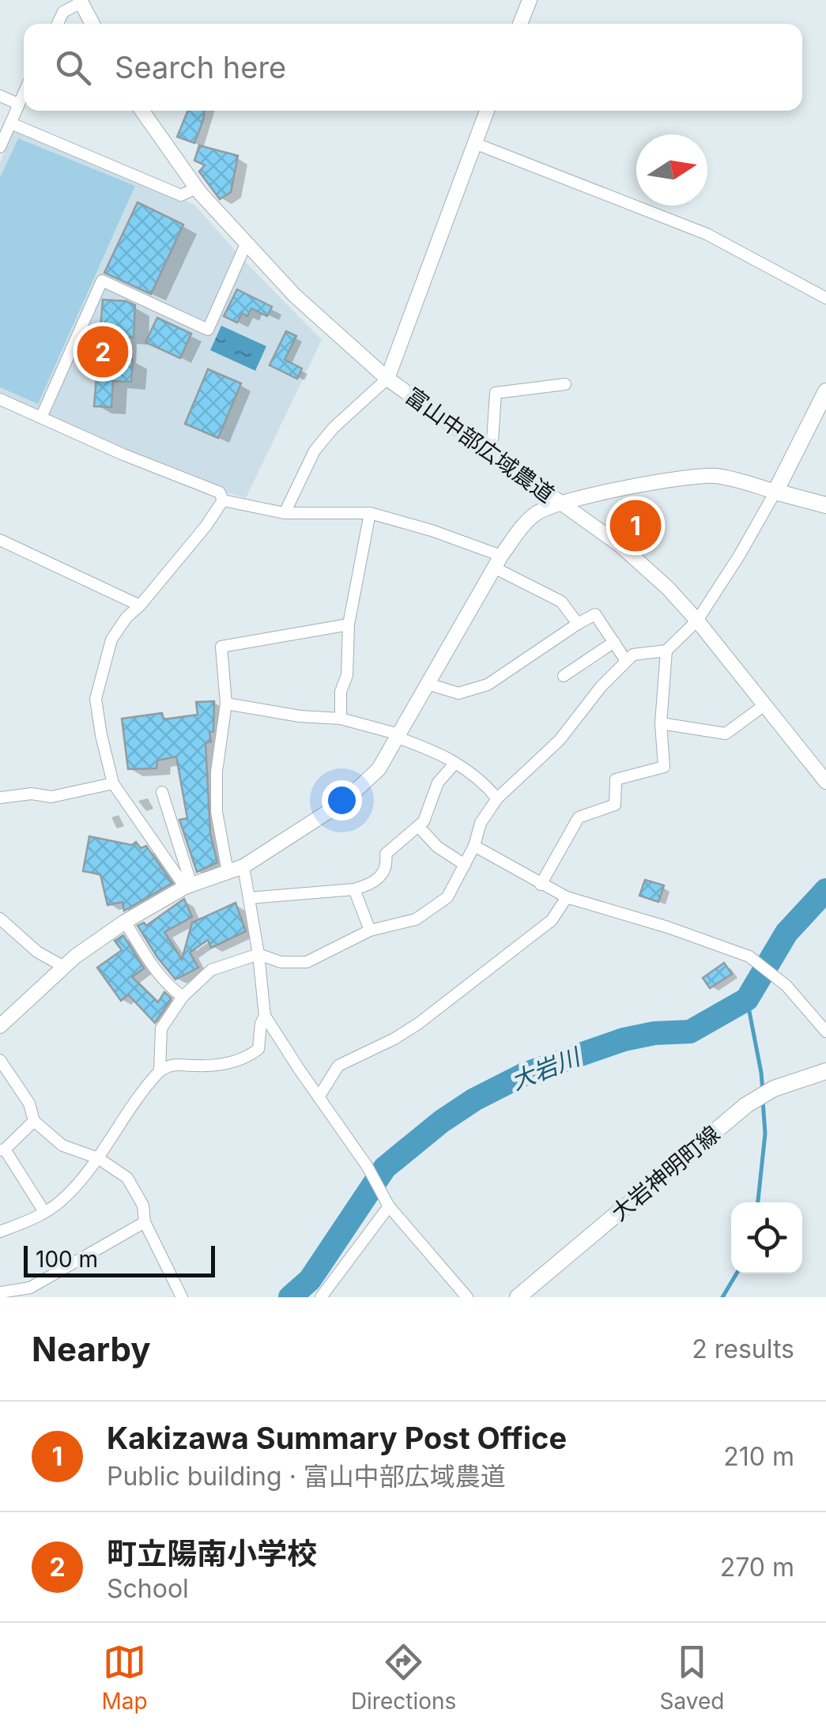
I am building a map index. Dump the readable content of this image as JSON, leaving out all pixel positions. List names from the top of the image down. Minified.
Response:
{"streets":{"main road":["大岩神明町線"],"street":["富山中部広域農道"]},"water":["大岩川"],"scale_bar":"100 m","north":"right","page":{"search":"Search here","pins":["2","1"],"scale":"100 m","heading":["Nearby","2 results"],"list":[{"mark":"1","name":"Kakizawa Summary Post Office","note":"Public building · 富山中部広域農道","value":"210 m"},{"mark":"2","name":"町立陽南小学校","note":"School","value":"270 m"}],"nav":["Map","Directions","Saved"]}}
